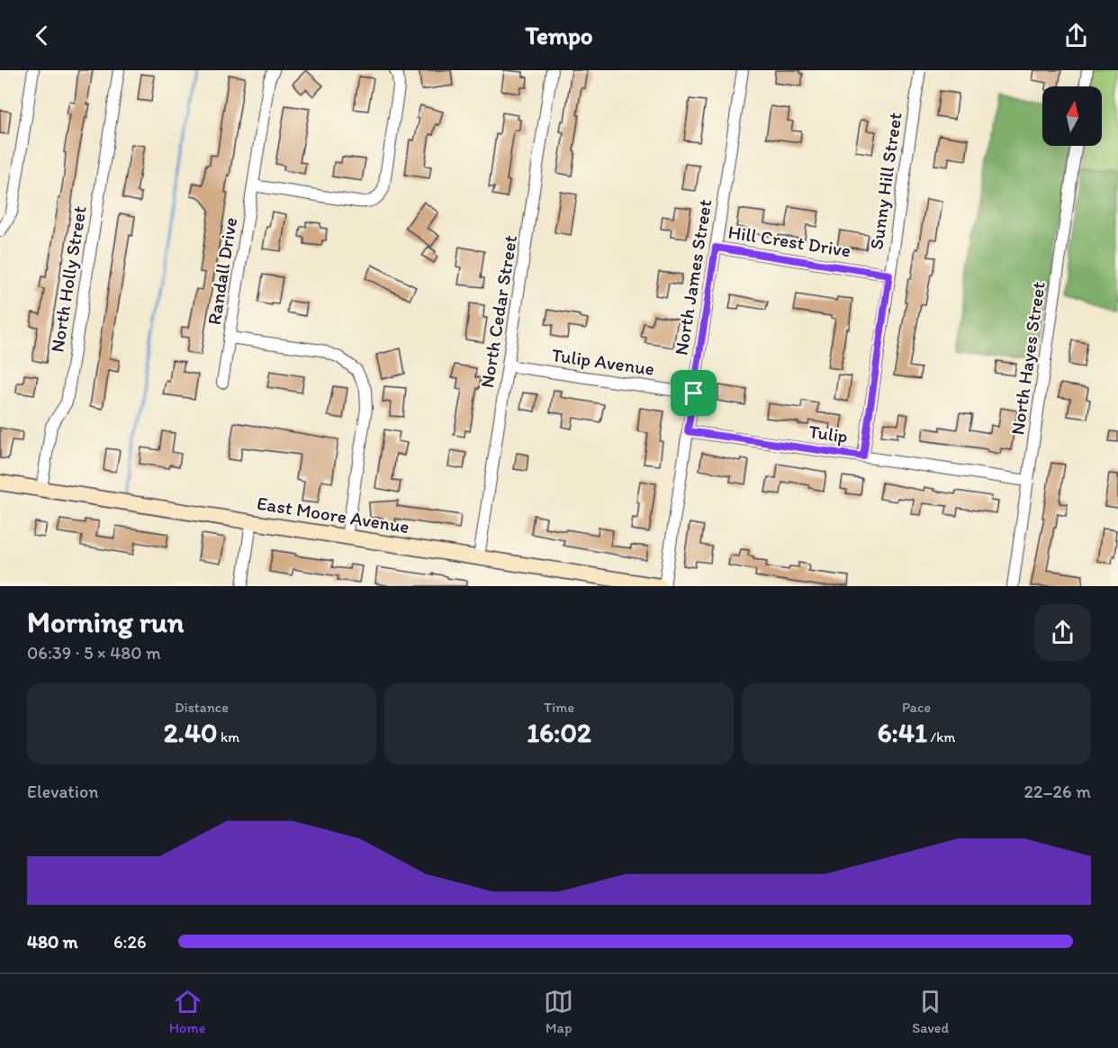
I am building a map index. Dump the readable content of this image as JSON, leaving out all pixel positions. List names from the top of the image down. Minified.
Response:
{"streets":{"street":["Sunny Hill Street","Hill Crest Drive","Randall Drive","North James Street","North Holly Street","North Cedar Street","North Hayes Street","Tulip Avenue","Tulip","East Moore Avenue"]},"crossings":[["Sunny Hill Street","Hill Crest Drive"],["Sunny Hill Street","Tulip"],["Hill Crest Drive","North James Street"],["Randall Drive","East Moore Avenue"],["North James Street","Tulip Avenue"],["North James Street","Tulip"],["North Holly Street","East Moore Avenue"],["North Cedar Street","Tulip Avenue"],["North Cedar Street","East Moore Avenue"],["North Hayes Street","Tulip"]],"north":"top","page":{"header":"Tempo","heading":["Morning run","06:39 · 5 × 480 m"],"stats":[["Distance","2.40 km"],["Time","16:02"],["Pace","6:41 /km"]],"chart":["Elevation","22–26 m"],"list":[{"name":"480 m","note":"6:26"}],"tabs":["Home","Map","Saved"]}}
